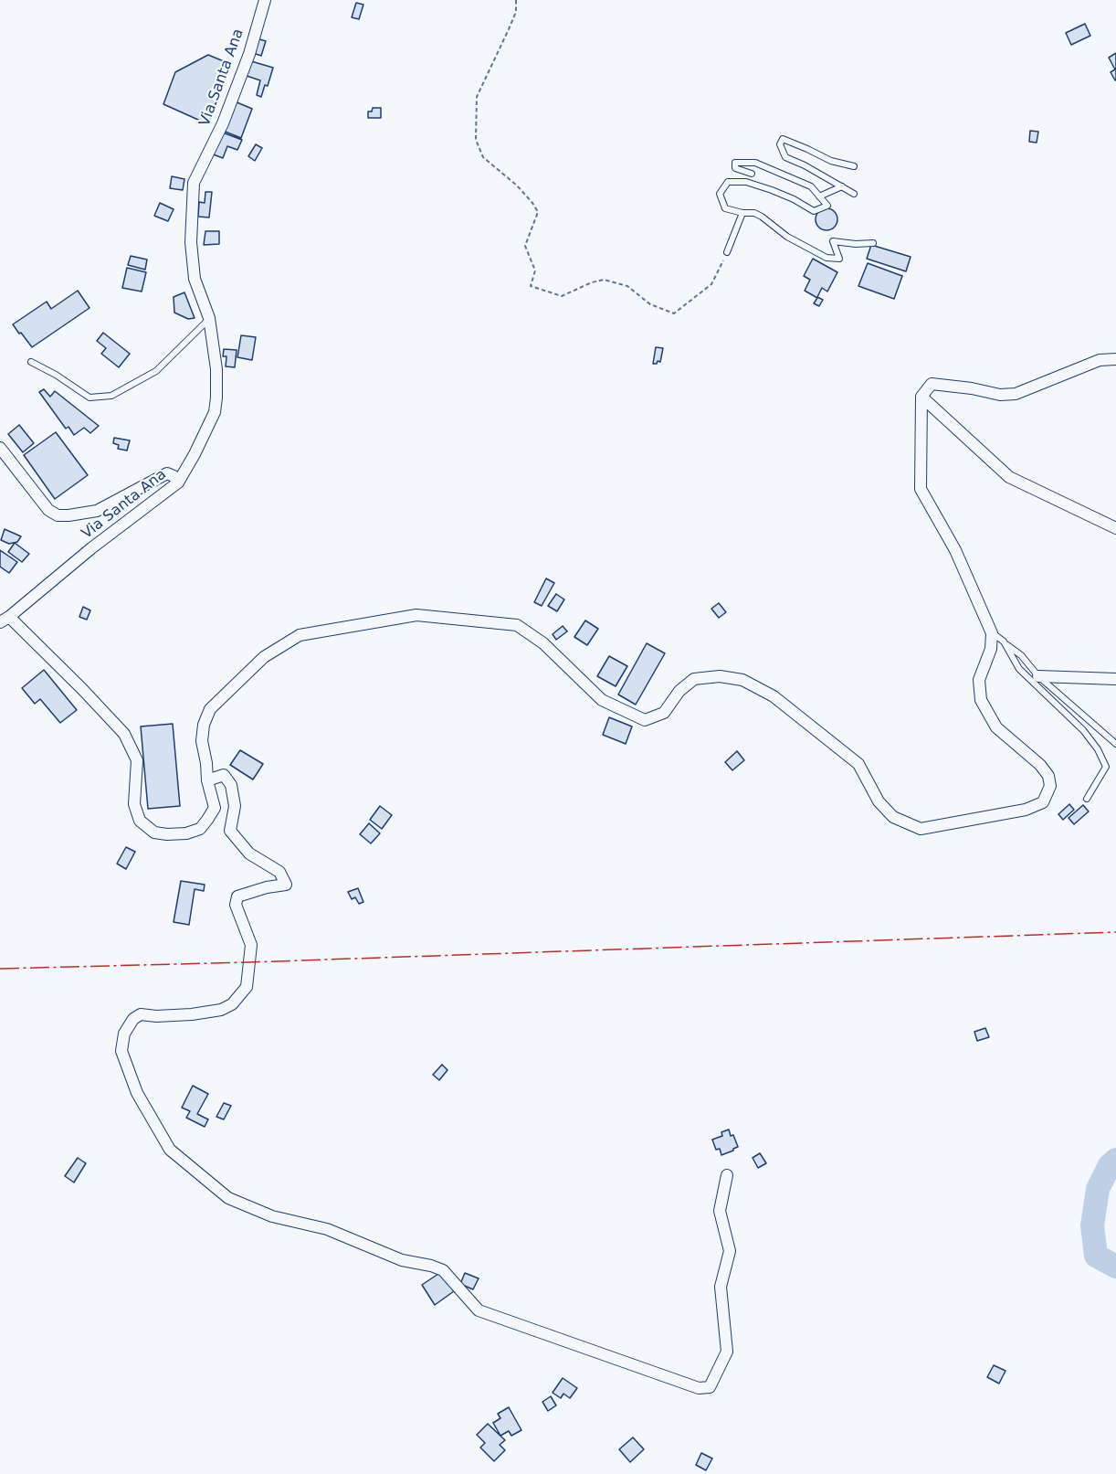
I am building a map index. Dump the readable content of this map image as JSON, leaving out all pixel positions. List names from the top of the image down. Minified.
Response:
{"streets":{"street":["Via Santa Ana"]}}
